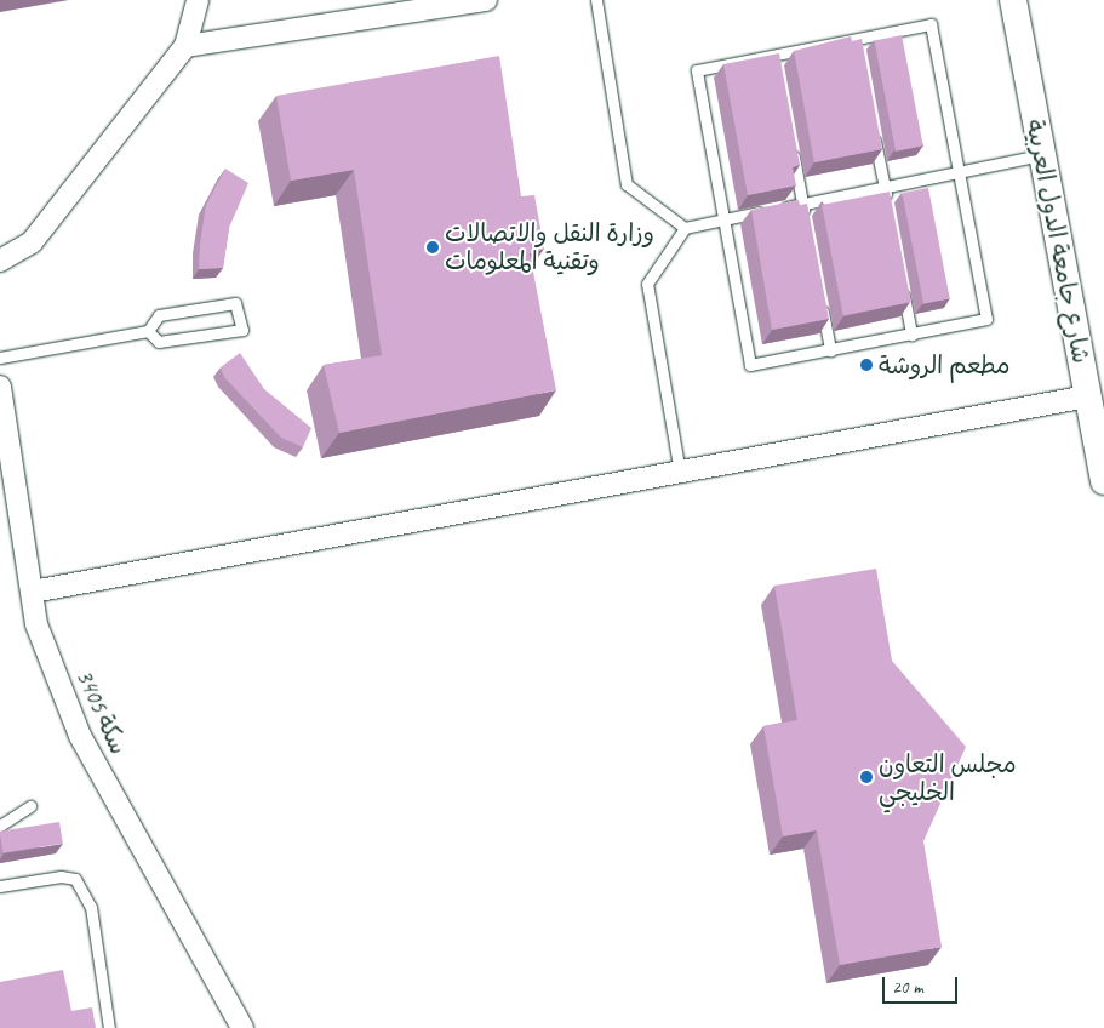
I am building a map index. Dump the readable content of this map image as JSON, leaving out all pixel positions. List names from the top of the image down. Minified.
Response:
{"streets":{"street":["شارع جامعة الدول العربية","سكة 3405"]},"places":["وزارة النقل والاتصالات وتقنية المعلومات","مطعم الروشة","مجلس التعاون الخليجي"],"scale_bar":"20 m"}
